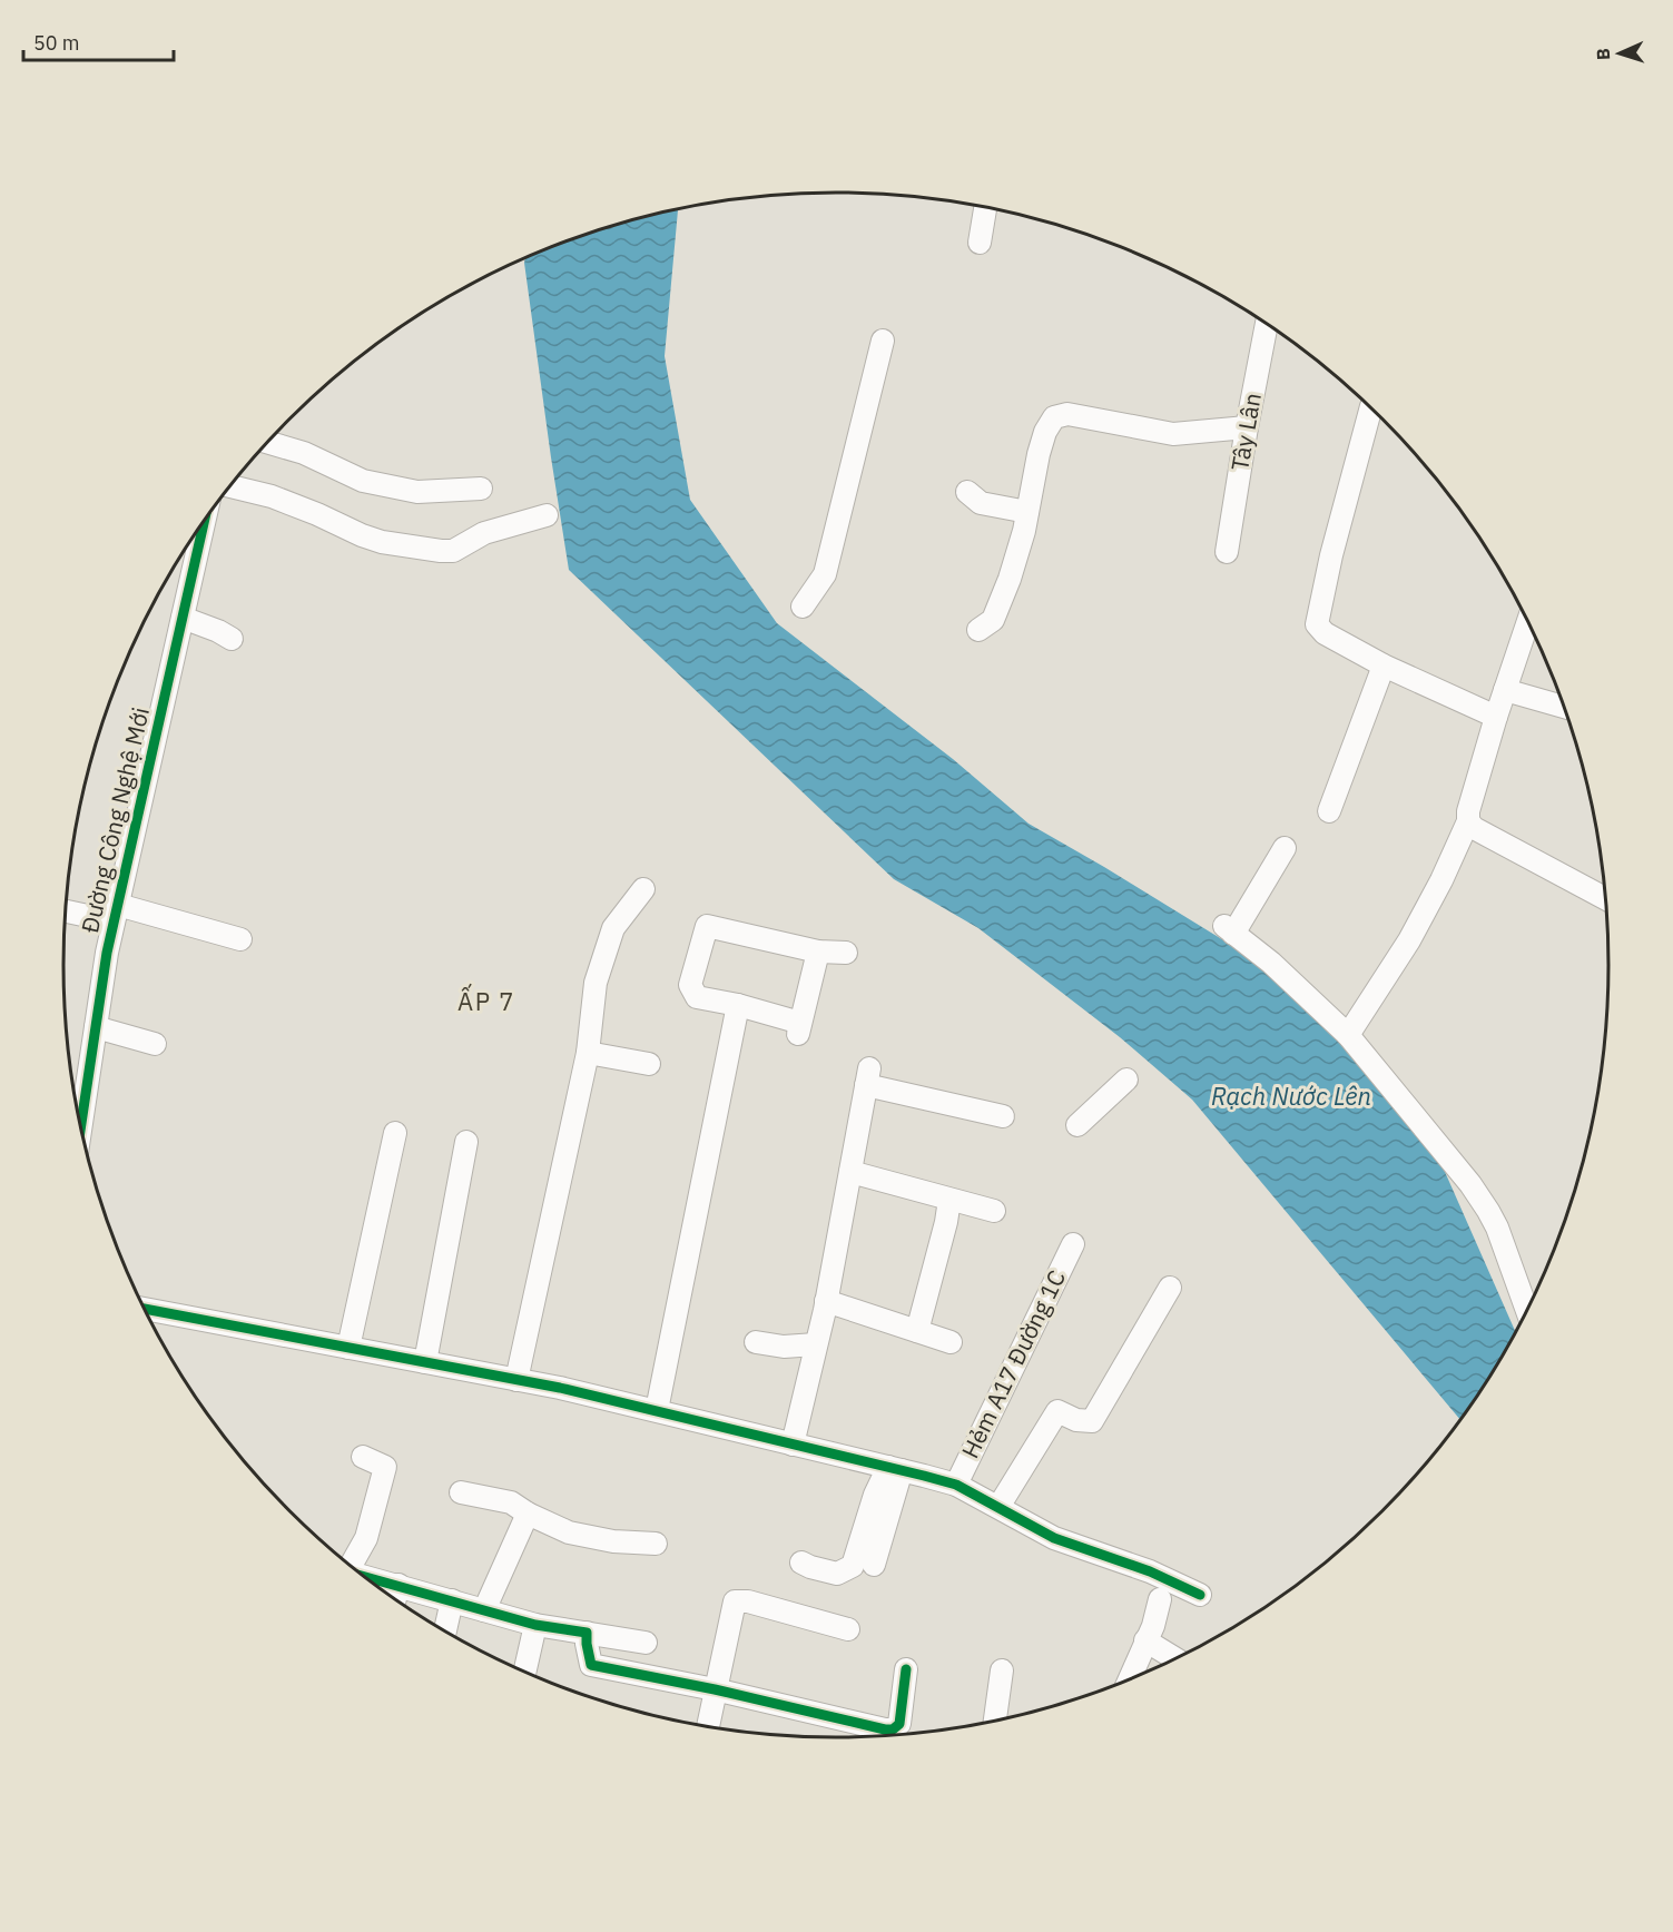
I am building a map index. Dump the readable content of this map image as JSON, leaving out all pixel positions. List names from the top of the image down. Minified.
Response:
{"streets":{"street":["Tây Lân","Đường Công Nghệ Mới","Hẻm A17 Đường 1C"]},"districts":["ẤP 7"],"water":["Rạch Nước Lên"],"scale_bar":"50 m","north":"left"}
